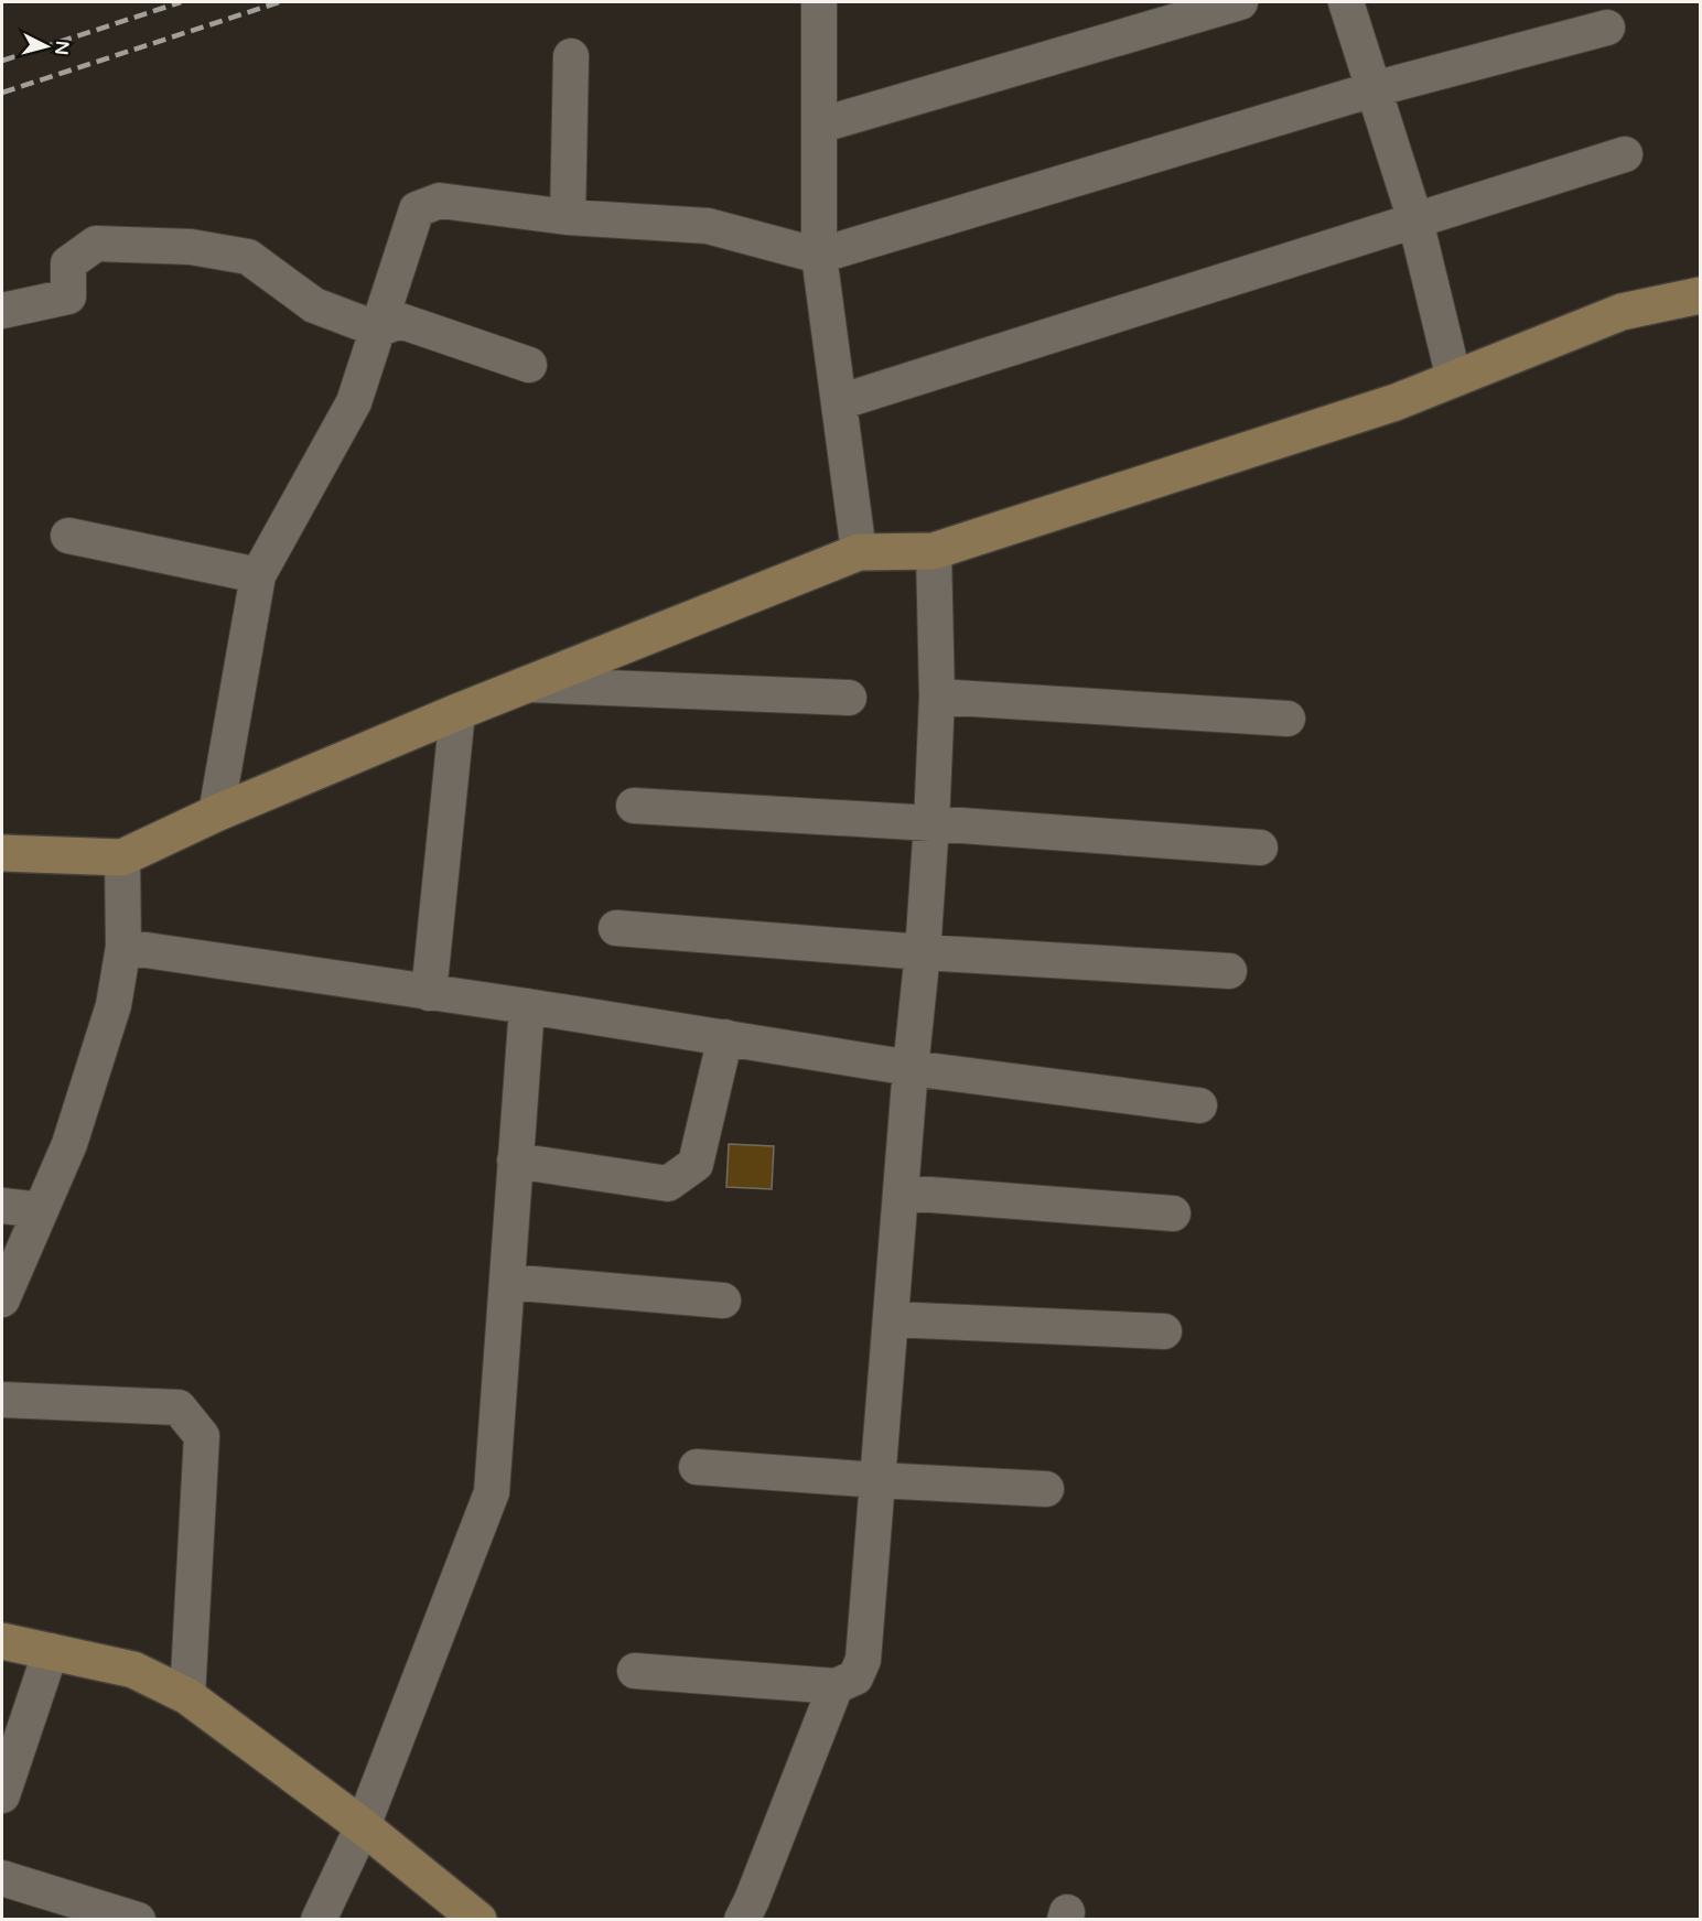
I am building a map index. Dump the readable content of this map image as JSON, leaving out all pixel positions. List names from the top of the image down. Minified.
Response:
{"north":"right"}
